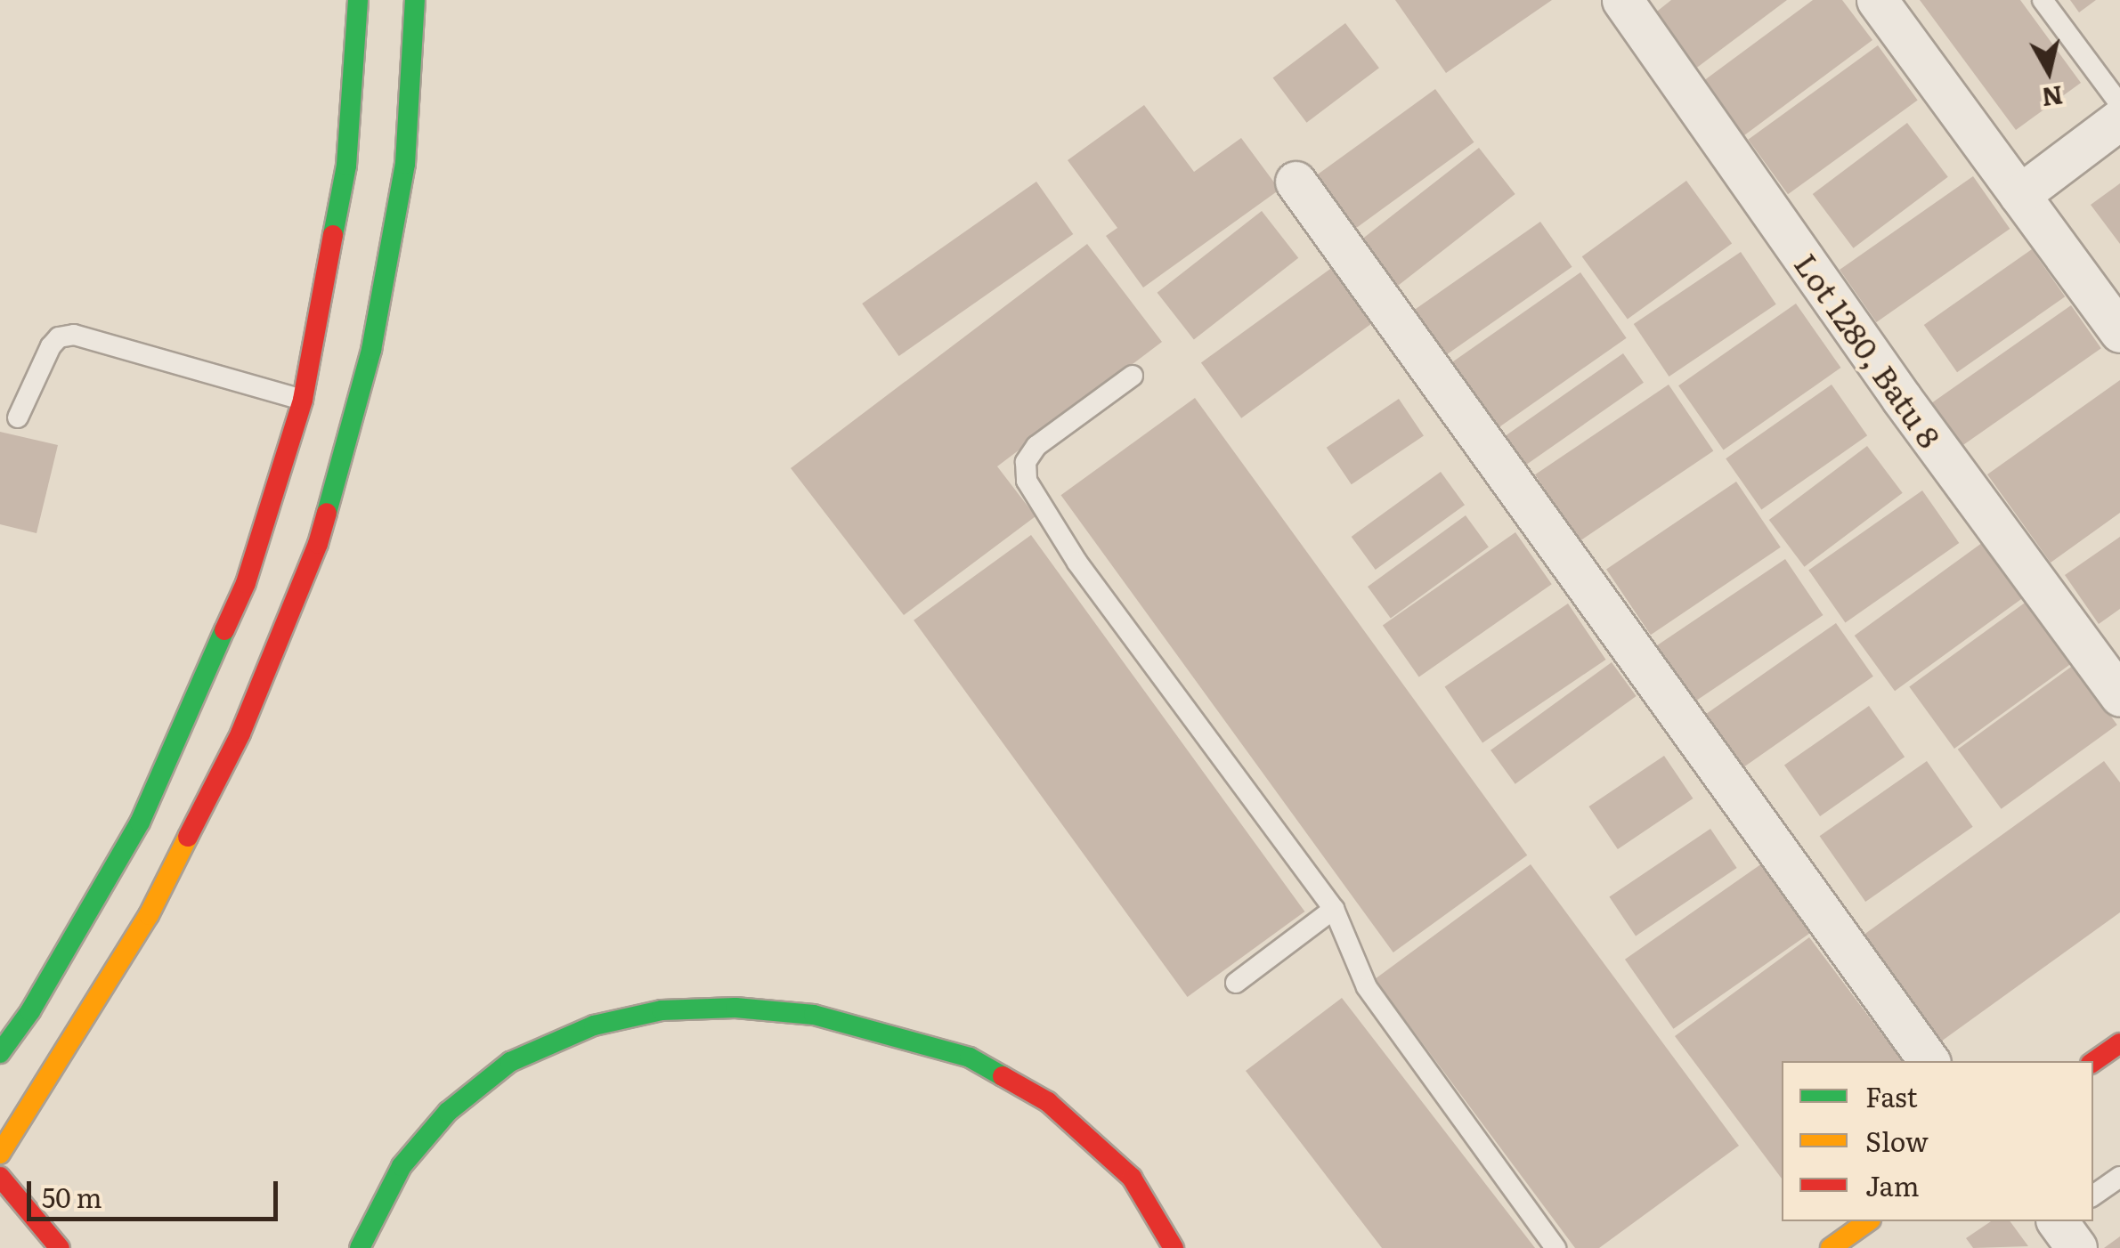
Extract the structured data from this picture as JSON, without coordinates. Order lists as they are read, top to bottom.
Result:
{
  "streets": {
    "street": ["Lot 1280, Batu 8"]
  },
  "legend": ["Fast", "Slow", "Jam"],
  "scale_bar": "50 m",
  "north": "bottom"
}
